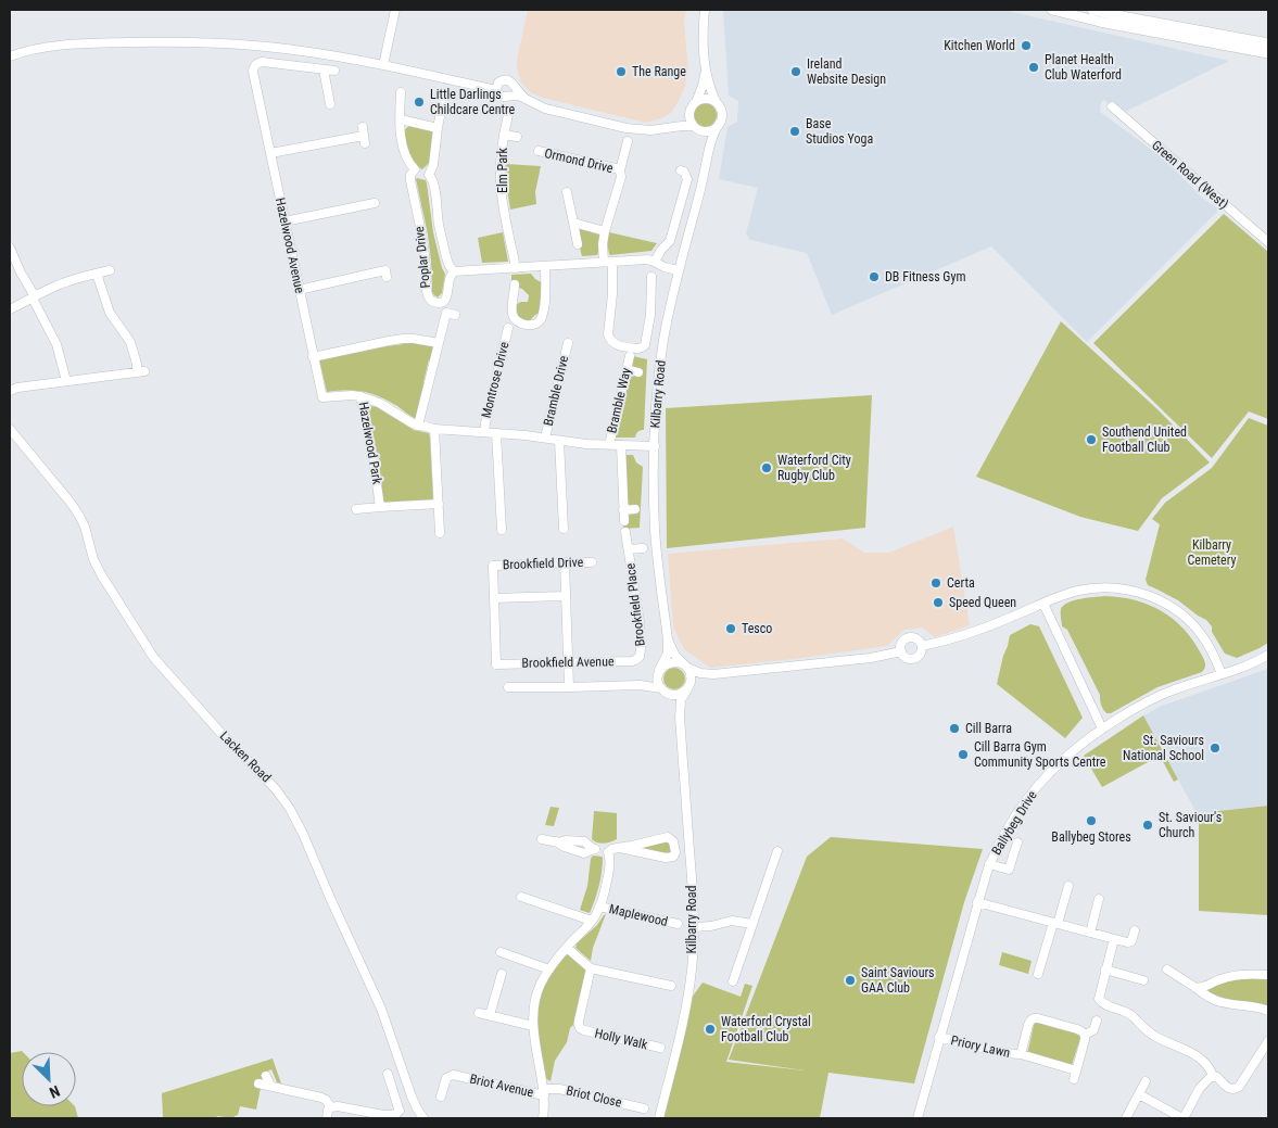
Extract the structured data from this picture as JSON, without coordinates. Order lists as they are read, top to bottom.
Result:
{
  "streets": {
    "street": [
      "Ormond Drive",
      "Elm Park",
      "Green Road (West)",
      "Hazelwood Avenue",
      "Poplar Drive",
      "Montrose Drive",
      "Bramble Drive",
      "Kilbarry Road",
      "Bramble Way",
      "Hazelwood Park",
      "Brookfield Drive",
      "Brookfield Place",
      "Brookfield Avenue",
      "Lacken Road",
      "Ballybeg Drive",
      "Maplewood",
      "Holly Walk",
      "Priory Lawn",
      "Briot Avenue",
      "Briot Close"
    ]
  },
  "crossings": [
    ["Hazelwood Avenue", "Hazelwood Park"],
    ["Montrose Drive", "Hazelwood Park"],
    ["Bramble Drive", "Hazelwood Park"],
    ["Kilbarry Road", "Hazelwood Park"],
    ["Bramble Way", "Hazelwood Park"],
    ["Brookfield Drive", "Brookfield Avenue"],
    ["Brookfield Place", "Brookfield Avenue"],
    ["Ballybeg Drive", "Priory Lawn"],
    ["Briot Avenue", "Briot Close"]
  ],
  "parks": ["Kilbarry Cemetery"],
  "places": [
    "Kitchen World",
    "Planet Health Club Waterford",
    "The Range",
    "Ireland Website Design",
    "Little Darlings Childcare Centre",
    "Base Studios Yoga",
    "DB Fitness Gym",
    "Southend United Football Club",
    "Waterford City Rugby Club",
    "Certa",
    "Speed Queen",
    "Tesco",
    "Cill Barra",
    "St. Saviours National School",
    "Cill Barra Gym Community Sports Centre",
    "Ballybeg Stores",
    "St. Saviour's Church",
    "Saint Saviours GAA Club",
    "Waterford Crystal Football Club"
  ],
  "north": "bottom right"
}
